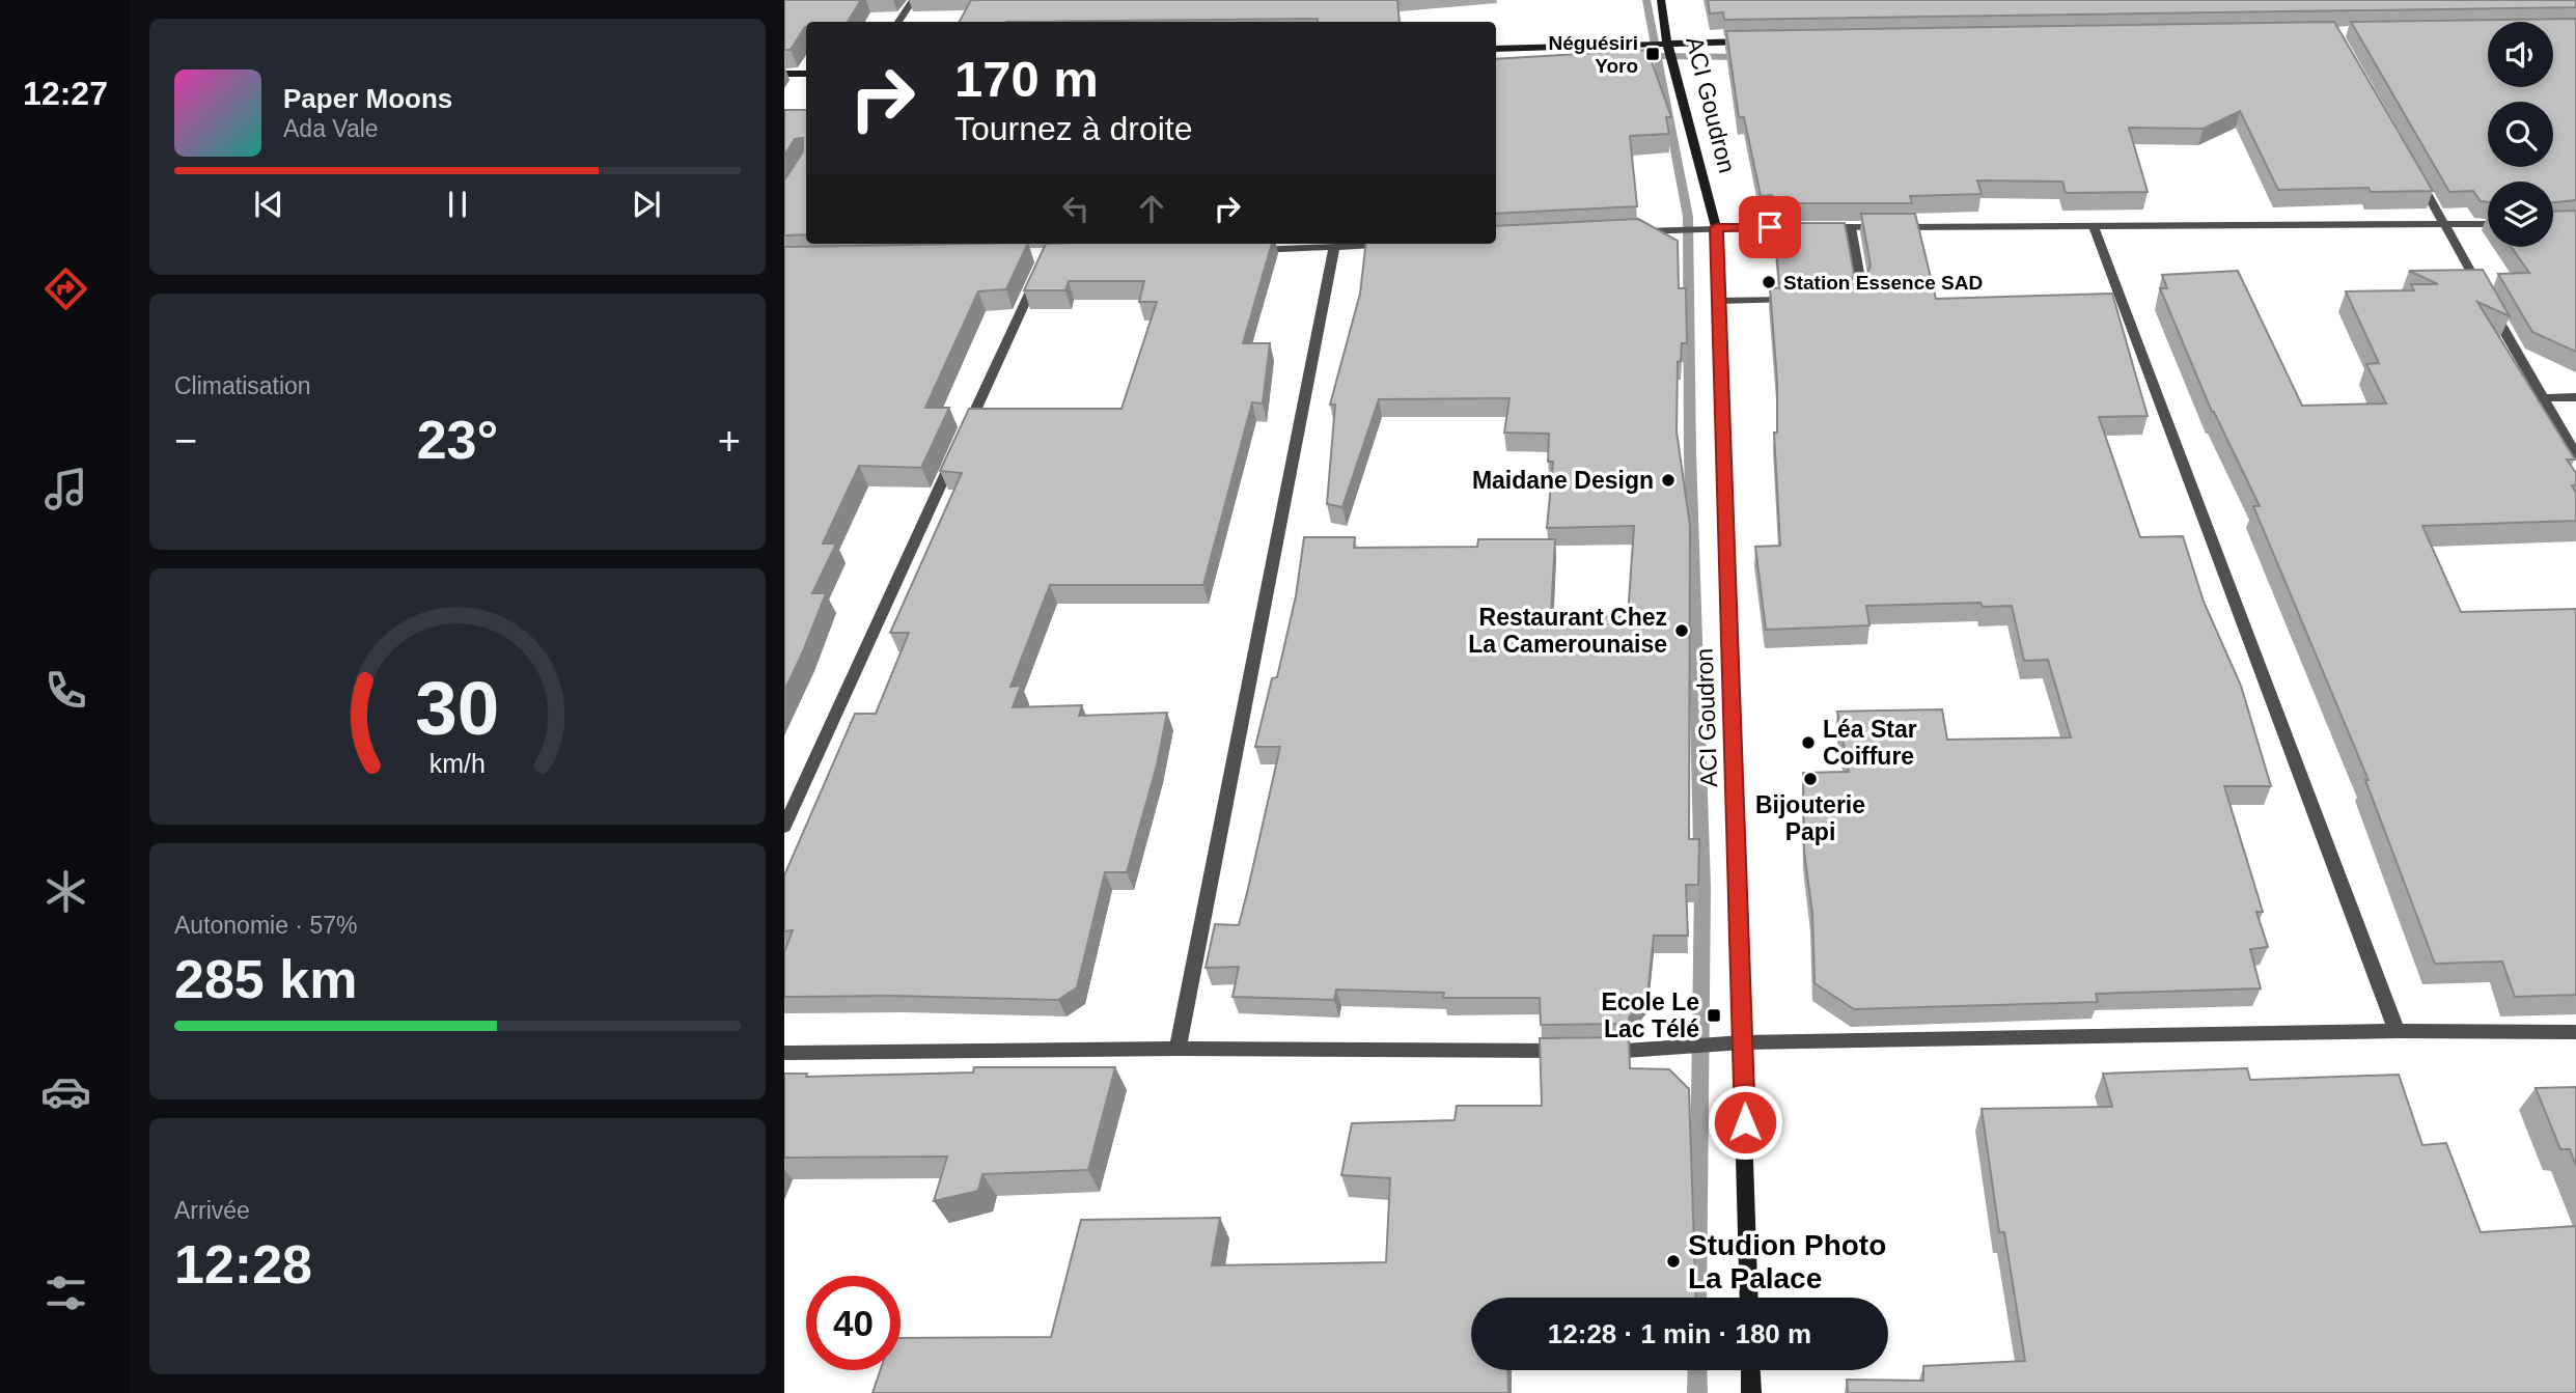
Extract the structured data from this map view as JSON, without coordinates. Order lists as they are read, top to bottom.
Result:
{
  "streets": {
    "street": ["ACI Goudron"]
  },
  "places": {
    "transit": ["Néguésiri Yoro", "Ecole Le Lac Télé"],
    "other": [
      "Station Essence SAD",
      "Maidane Design",
      "Restaurant Chez La Camerounaise",
      "Léa Star Coiffure",
      "Bijouterie Papi",
      "Studion Photo La Palace"
    ]
  },
  "page": {
    "tabs": "12:27",
    "turn": ["170 m", "Tournez à droite"],
    "song": ["Paper Moons", "Ada Vale"],
    "tile": [
      "Climatisation",
      ["Autonomie · 57%", "285 km"],
      ["Arrivée", "12:28"]
    ],
    "heat": ["−", "23°", "+"],
    "limit": "40",
    "trip": "12:28 · 1 min · 180 m",
    "gauge": ["30", "km/h"]
  }
}
